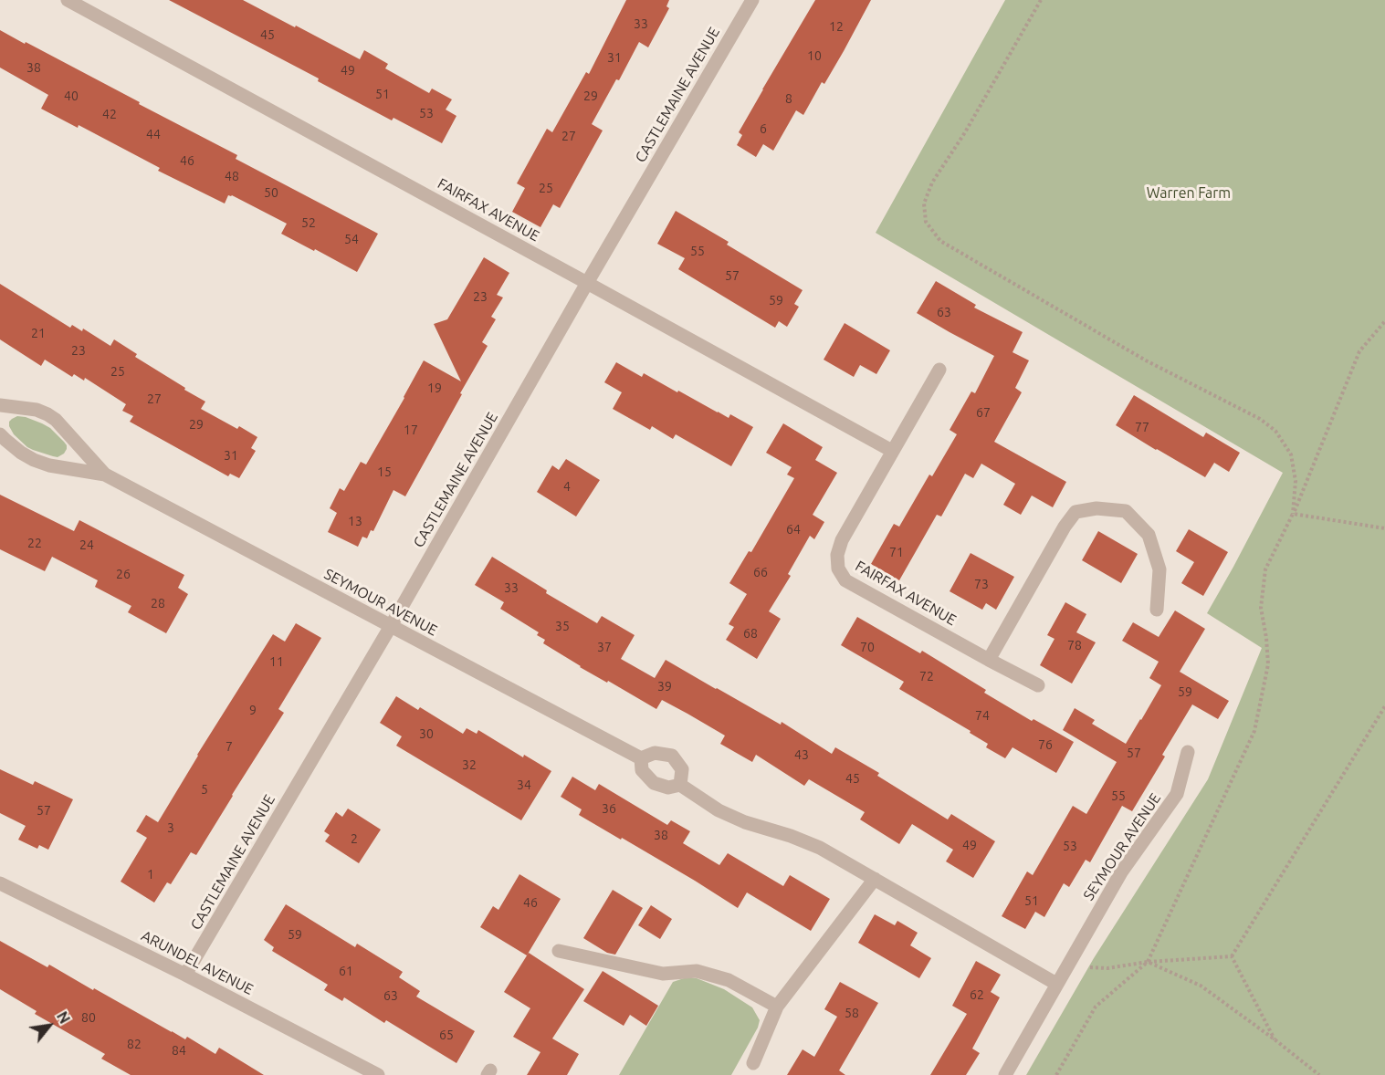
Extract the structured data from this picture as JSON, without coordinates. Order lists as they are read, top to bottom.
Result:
{
  "streets": {
    "street": [
      "CASTLEMAINE AVENUE",
      "FAIRFAX AVENUE",
      "SEYMOUR AVENUE",
      "ARUNDEL AVENUE"
    ]
  },
  "crossings": [
    ["CASTLEMAINE AVENUE", "FAIRFAX AVENUE"],
    ["CASTLEMAINE AVENUE", "SEYMOUR AVENUE"],
    ["CASTLEMAINE AVENUE", "ARUNDEL AVENUE"]
  ],
  "parks": ["Warren Farm"],
  "house_numbers": [
    "33",
    "12",
    "45",
    "10",
    "31",
    "38",
    "49",
    "51",
    "40",
    "29",
    "8",
    "53",
    "42",
    "6",
    "44",
    "27",
    "46",
    "48",
    "25",
    "50",
    "52",
    "54",
    "55",
    "57",
    "23",
    "59",
    "63",
    "21",
    "23",
    "25",
    "19",
    "27",
    "67",
    "29",
    "77",
    "17",
    "31",
    "15",
    "4",
    "13",
    "64",
    "22",
    "24",
    "71",
    "66",
    "26",
    "73",
    "33",
    "28",
    "35",
    "68",
    "78",
    "37",
    "70",
    "11",
    "72",
    "39",
    "59",
    "9",
    "74",
    "30",
    "76",
    "7",
    "57",
    "43",
    "32",
    "45",
    "34",
    "5",
    "55",
    "36",
    "57",
    "3",
    "38",
    "2",
    "49",
    "53",
    "1",
    "51",
    "46",
    "59",
    "61",
    "62",
    "63",
    "58",
    "80",
    "65",
    "82",
    "84"
  ],
  "north": "top right"
}
